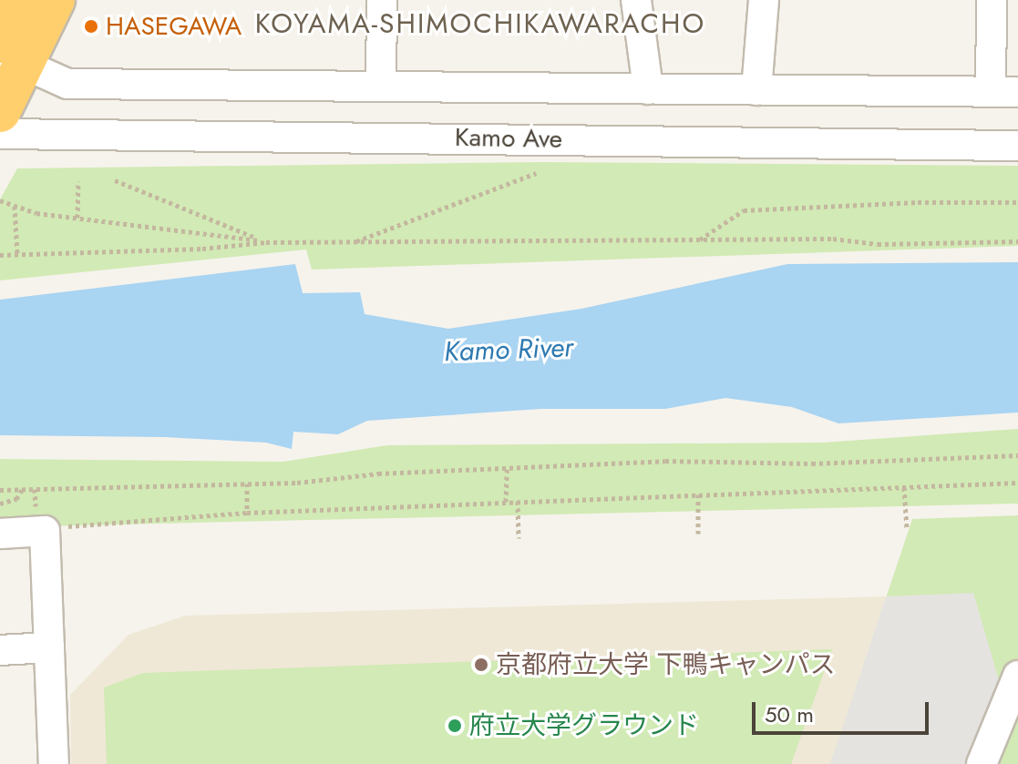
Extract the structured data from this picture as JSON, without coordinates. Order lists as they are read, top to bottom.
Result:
{
  "streets": {
    "street": ["Kamo Ave"]
  },
  "districts": ["KOYAMA-SHIMOCHIKAWARACHO"],
  "water": ["Kamo River"],
  "places": ["HASEGAWA", "京都府立大学 下鴨キャンパス", "府立大学グラウンド"],
  "scale_bar": "50 m"
}
